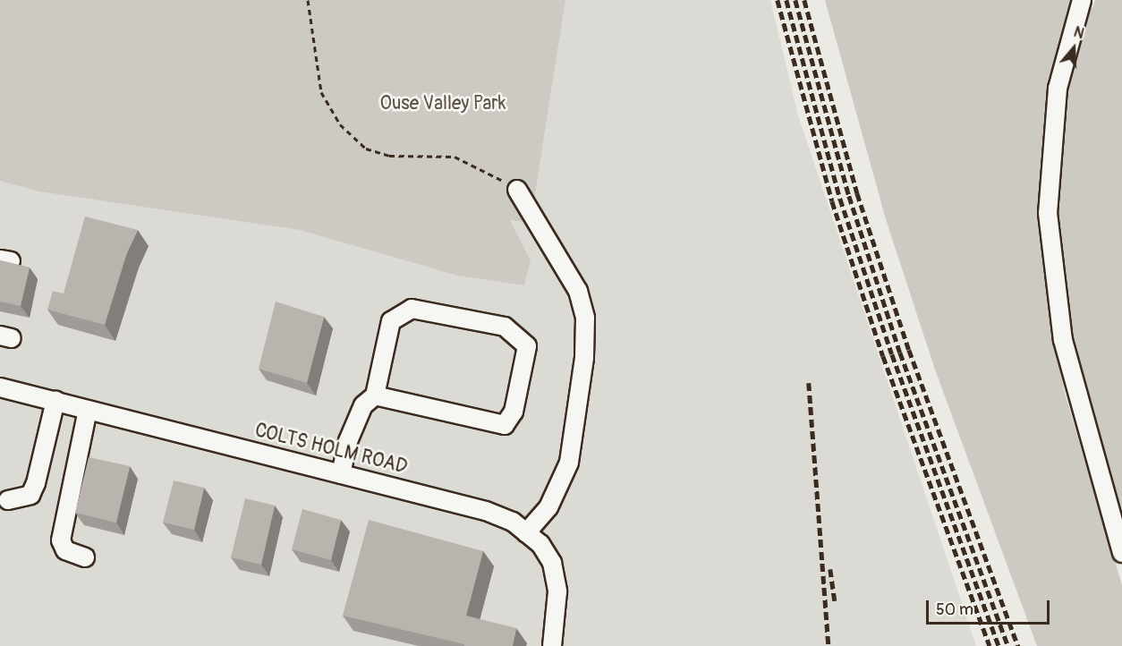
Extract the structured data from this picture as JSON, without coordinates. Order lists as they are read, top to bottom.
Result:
{
  "streets": {
    "street": ["COLTS HOLM ROAD"]
  },
  "parks": ["Ouse Valley Park"],
  "scale_bar": "50 m",
  "north": "top"
}
